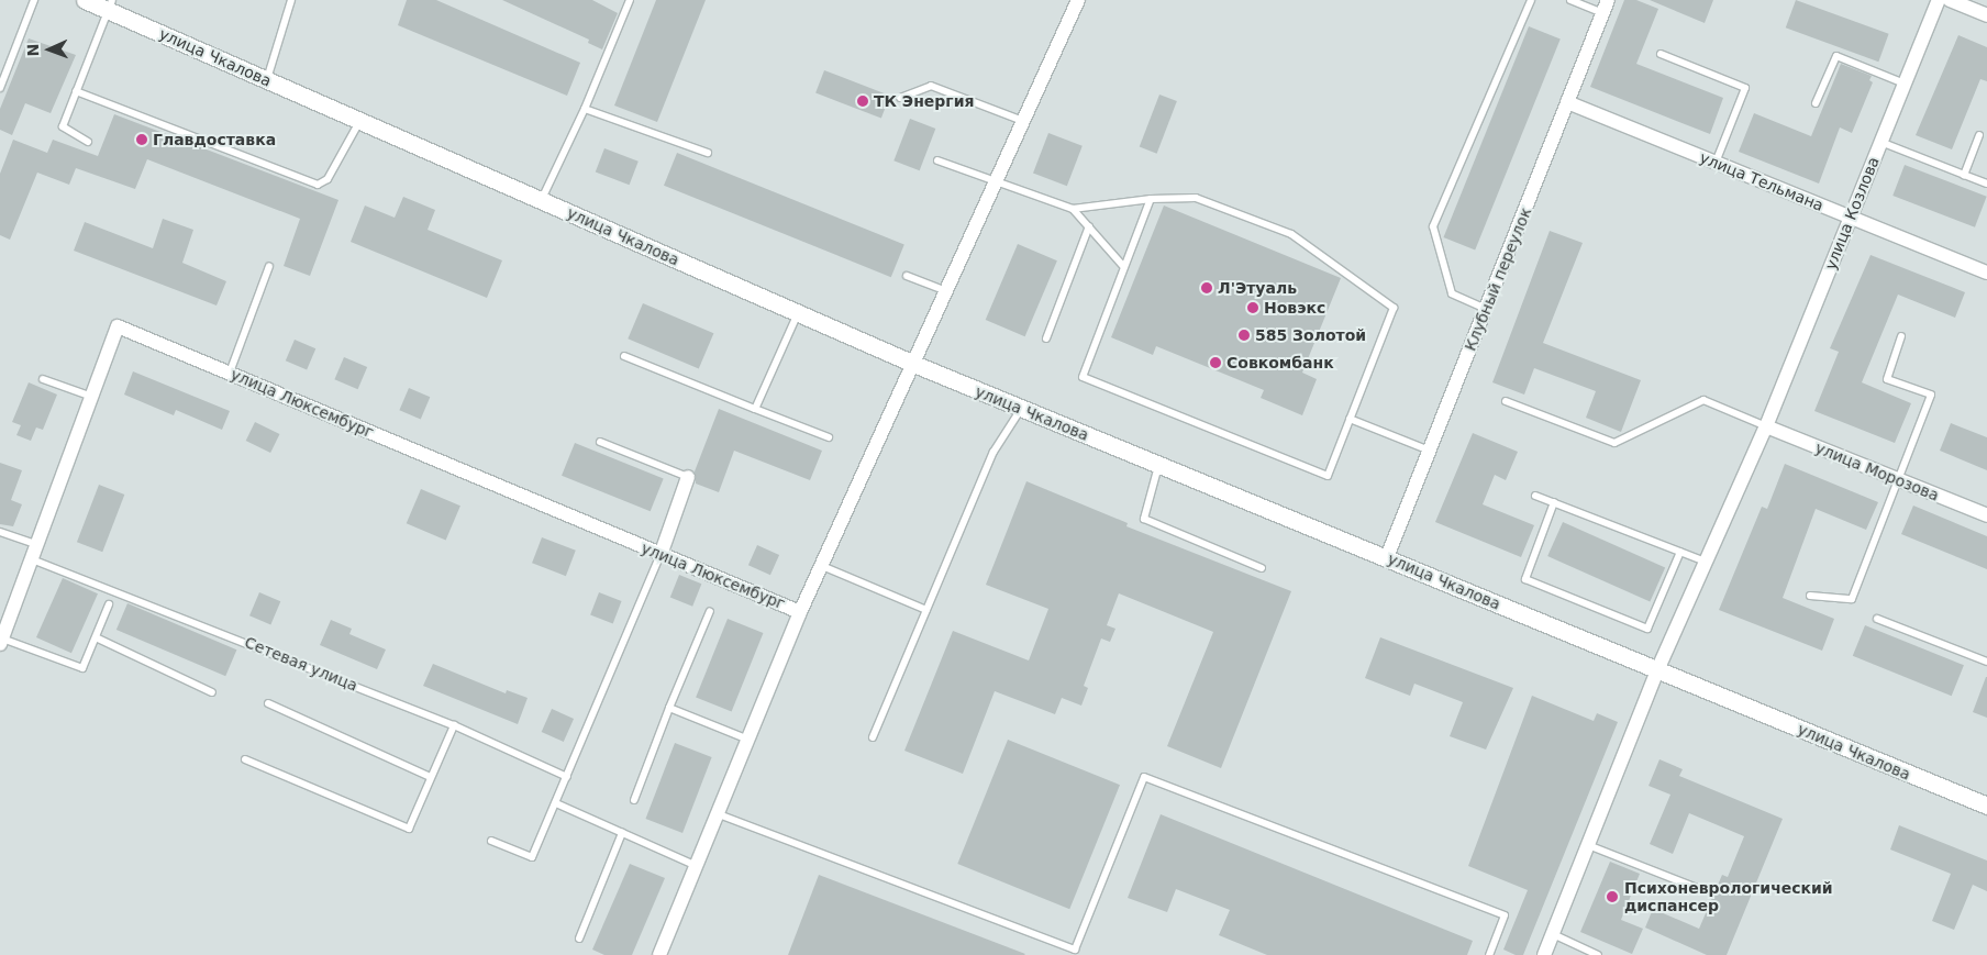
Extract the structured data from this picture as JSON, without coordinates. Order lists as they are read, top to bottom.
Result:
{
  "streets": {
    "street": [
      "улица Чкалова",
      "улица Тельмана",
      "улица Козлова",
      "Клубный переулок",
      "улица Люксембург",
      "улица Морозова"
    ],
    "lane": ["Сетевая улица"]
  },
  "crossings": [
    ["улица Чкалова", "улица Козлова"],
    ["улица Чкалова", "Клубный переулок"],
    ["улица Чкалова", "улица Люксембург"],
    ["улица Тельмана", "улица Козлова"],
    ["улица Тельмана", "Клубный переулок"],
    ["улица Козлова", "улица Морозова"],
    ["улица Люксембург", "Сетевая улица"]
  ],
  "places": [
    "ТК Энергия",
    "Главдоставка",
    "Л'Этуаль",
    "Новэкс",
    "585 Золотой",
    "Совкомбанк",
    "Психоневрологический диспансер"
  ],
  "north": "left"
}
